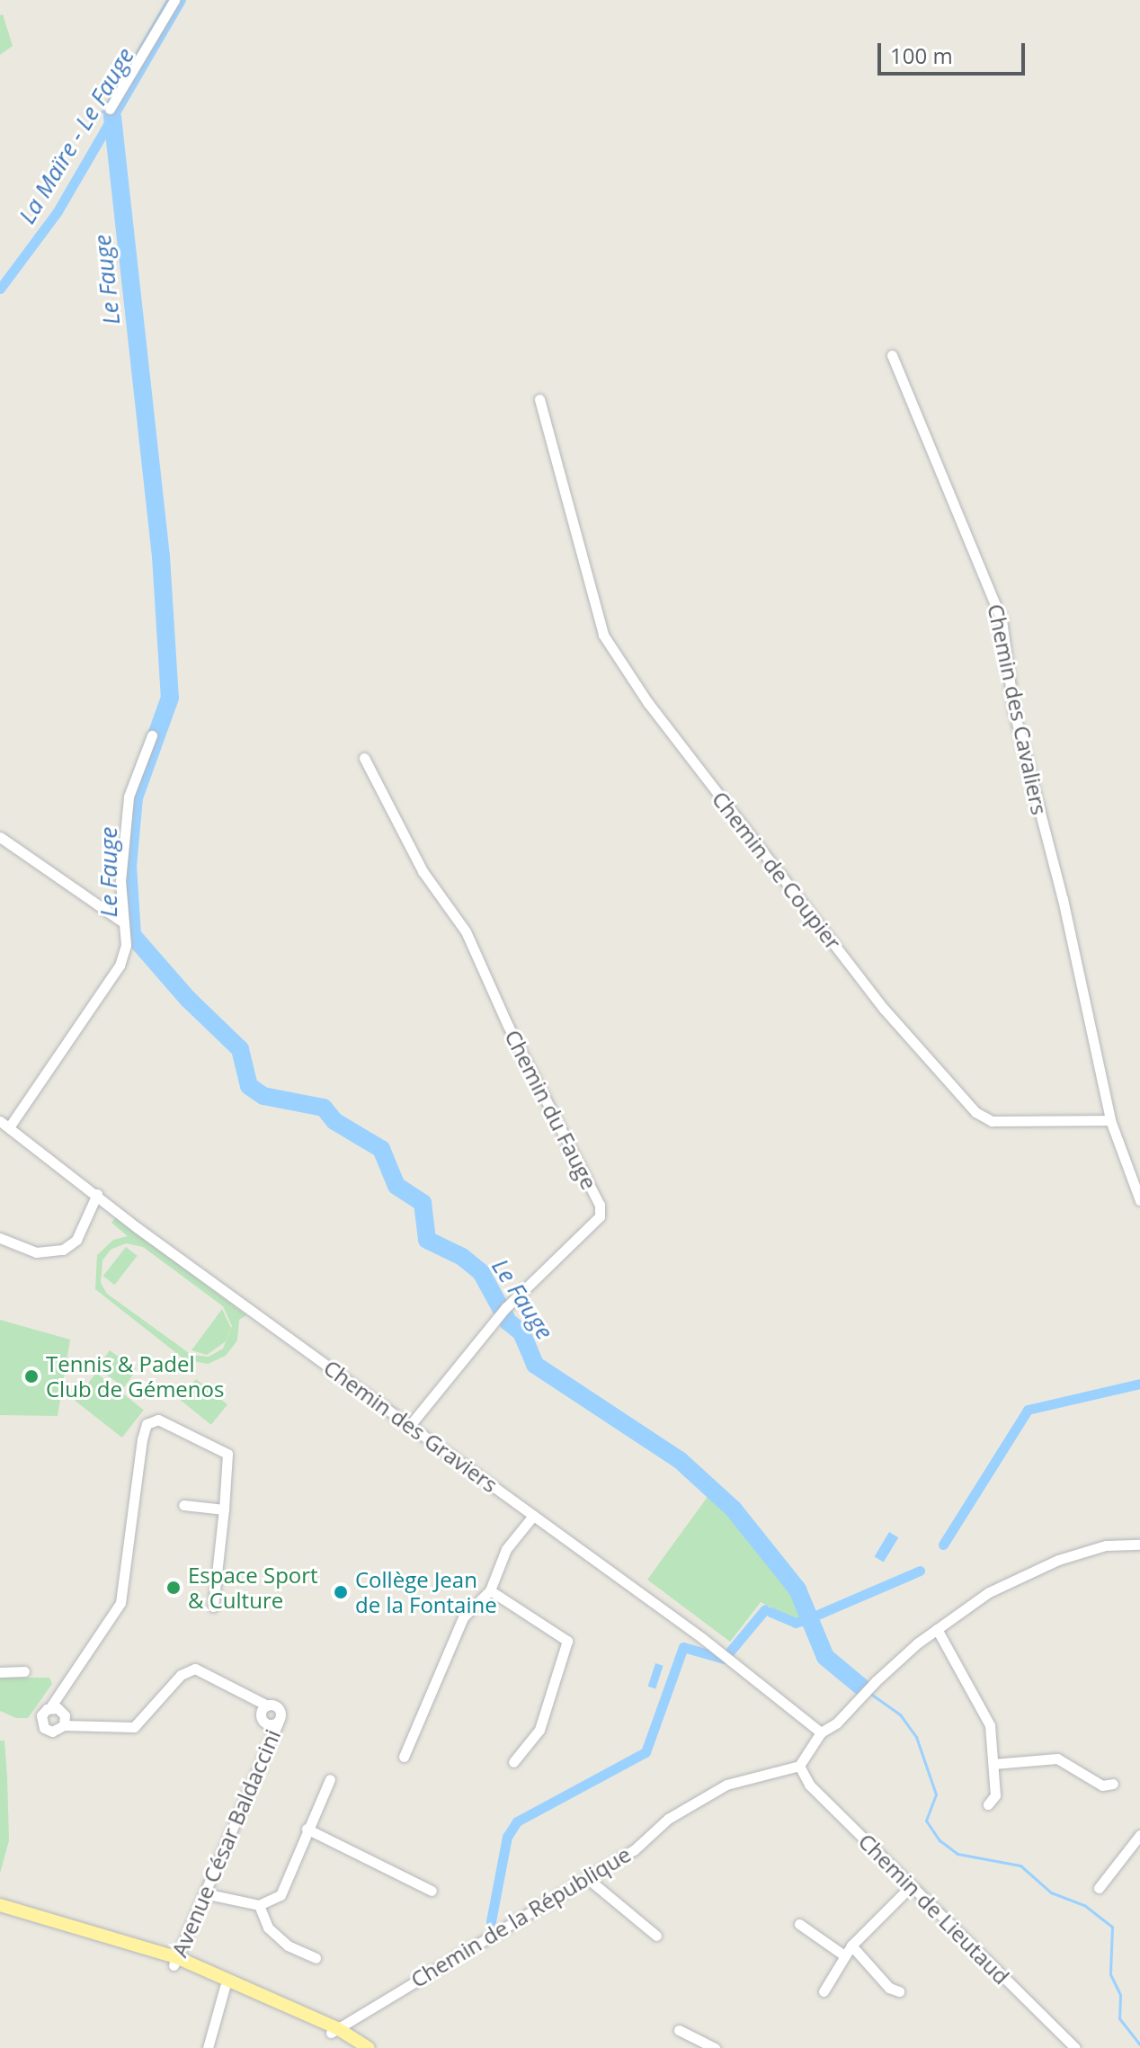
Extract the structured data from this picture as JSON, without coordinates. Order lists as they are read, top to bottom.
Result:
{
  "streets": {
    "street": [
      "Chemin des Cavaliers",
      "Chemin de Coupier",
      "Chemin du Fauge",
      "Chemin des Graviers",
      "Avenue César Baldaccini",
      "Chemin de Lieutaud",
      "Chemin de la République"
    ]
  },
  "crossings": [
    ["Chemin des Cavaliers", "Chemin de Coupier"],
    ["Chemin du Fauge", "Chemin des Graviers"],
    ["Chemin de Lieutaud", "Chemin de la République"]
  ],
  "water": ["La Maïre - Le Fauge", "Le Fauge"],
  "places": ["Tennis & Padel Club de Gémenos", "Espace Sport & Culture", "Collège Jean de la Fontaine"],
  "scale_bar": "100 m"
}
